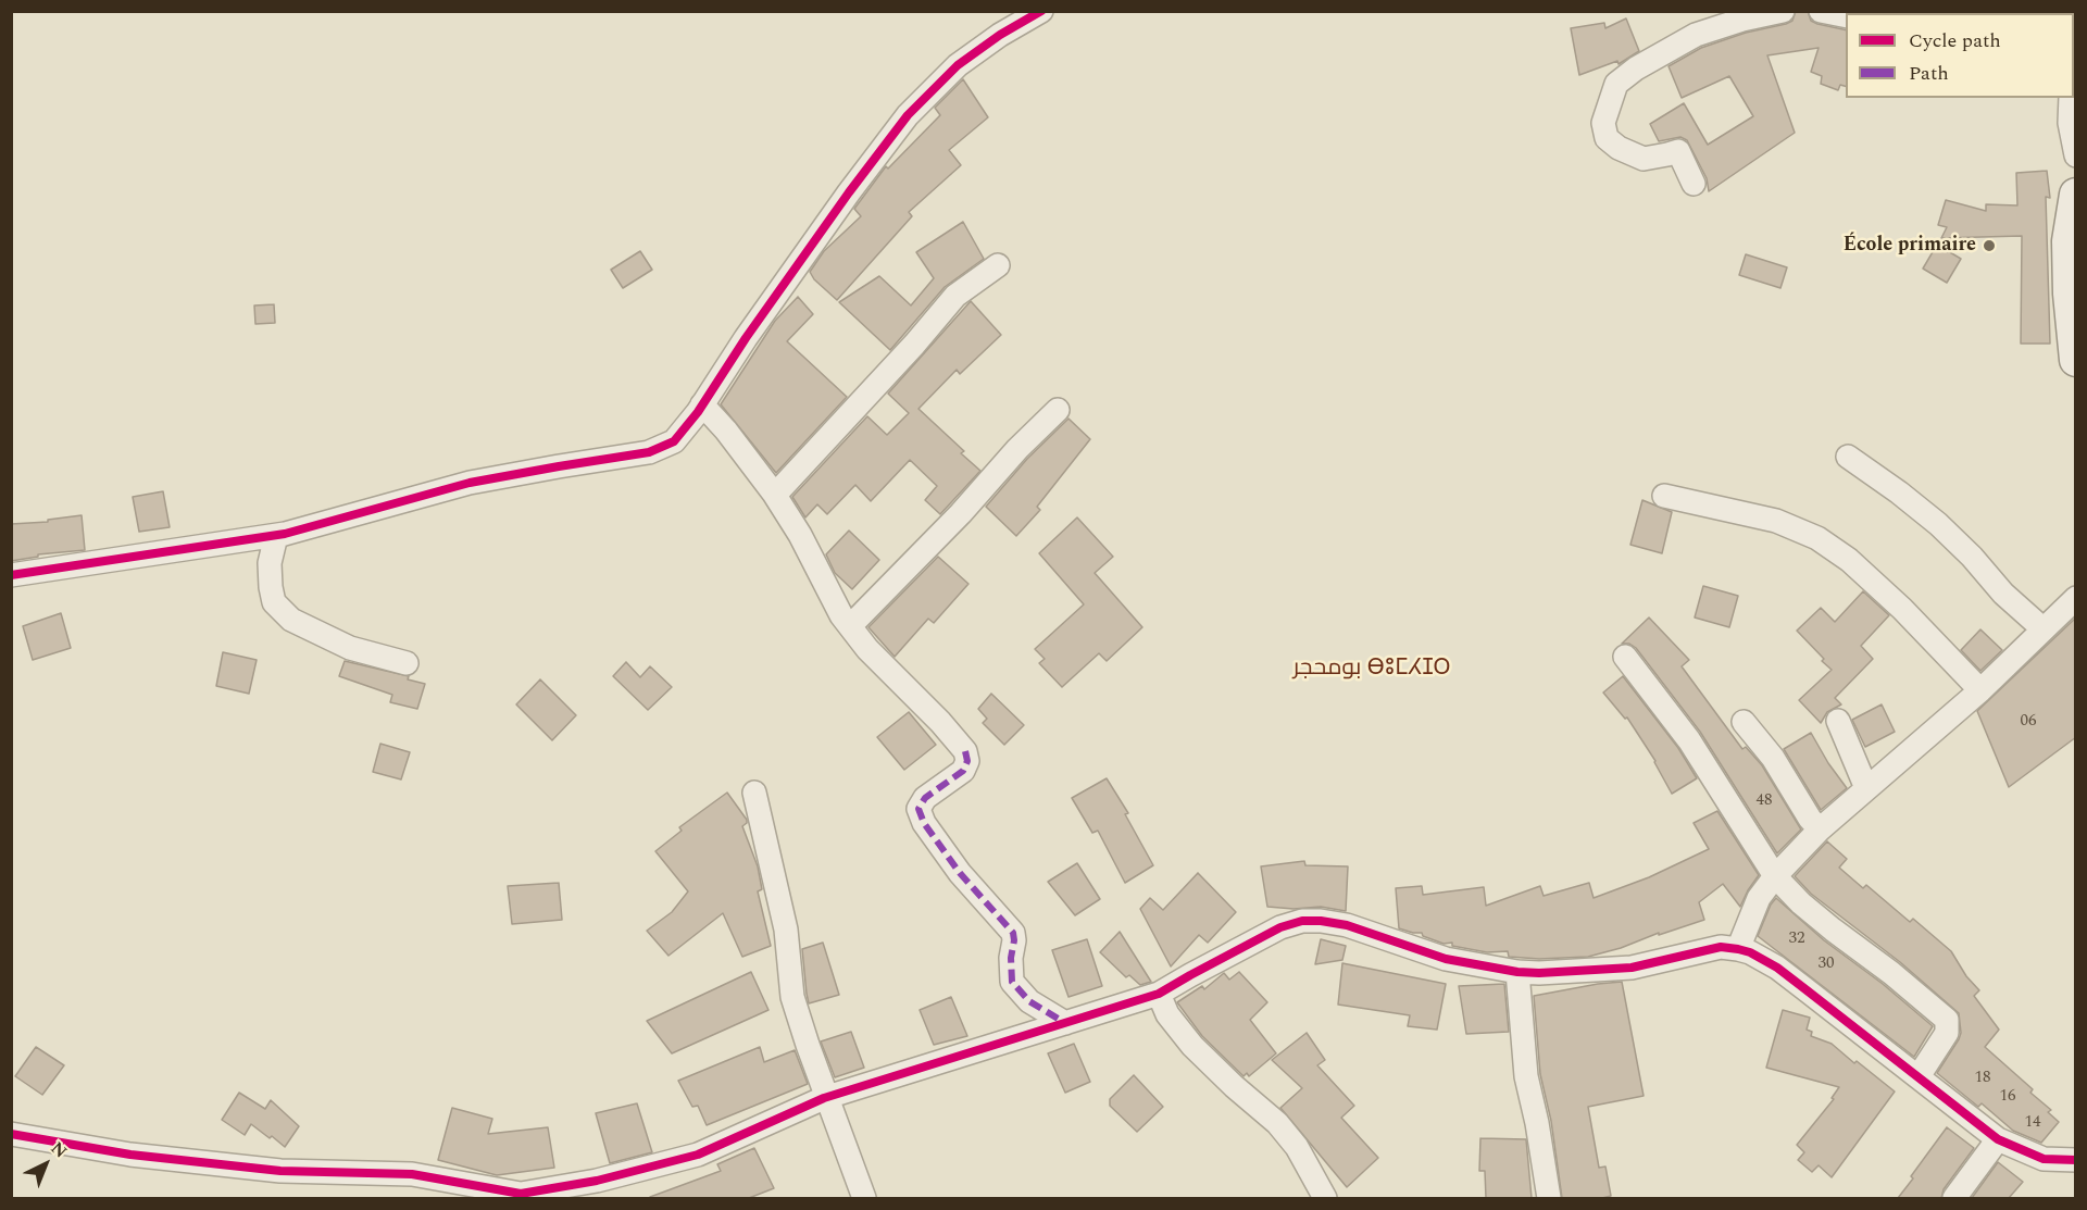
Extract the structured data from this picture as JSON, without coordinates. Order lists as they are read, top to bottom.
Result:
{
  "districts": ["بومحجر ⴱⵓⵎⵃⵊⵔ"],
  "places": ["École primaire"],
  "house_numbers": [
    "06",
    "48",
    "32",
    "30",
    "18",
    "16",
    "14"
  ],
  "legend": ["Cycle path", "Path"],
  "north": "top right"
}
